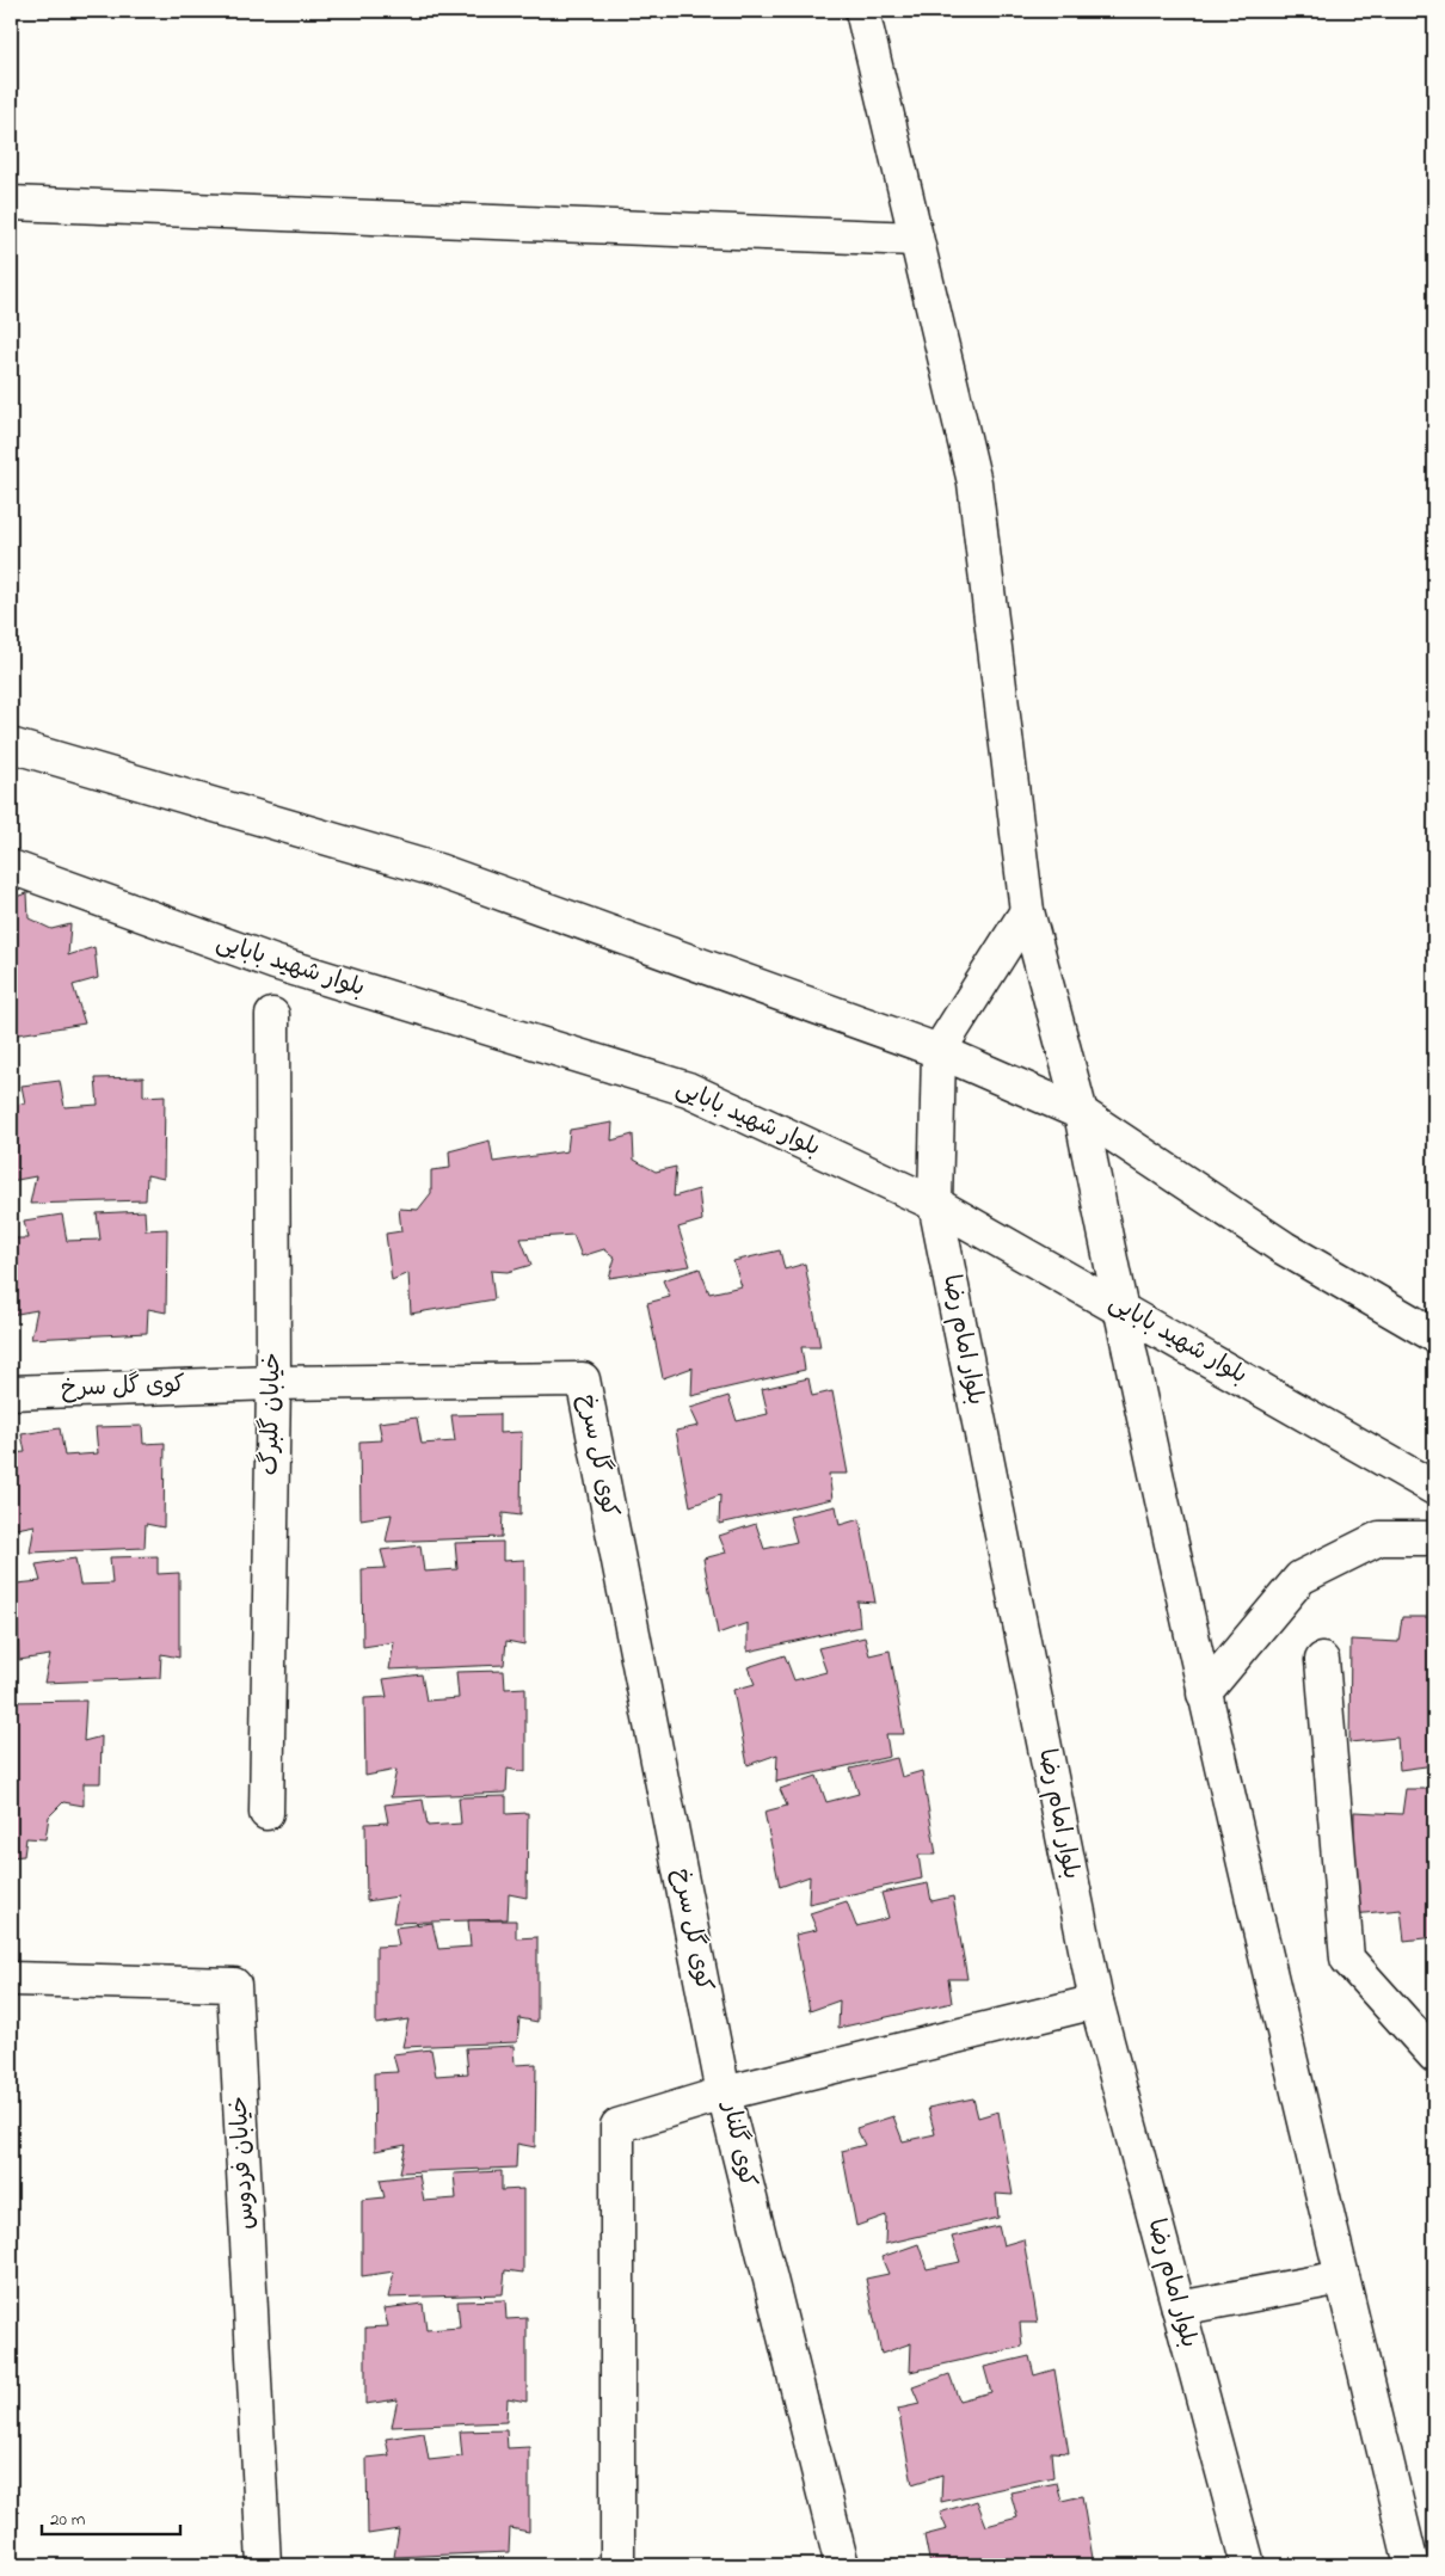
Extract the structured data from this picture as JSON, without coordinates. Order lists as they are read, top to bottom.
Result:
{
  "streets": {
    "street": [
      "بلوار شهید بابایی",
      "بلوار امام رضا",
      "کوی گل سرخ",
      "خیابان گلبرگ",
      "کوی گلنار",
      "خیابان فردوس"
    ]
  },
  "crossings": [
    ["بلوار شهید بابایی", "بلوار امام رضا"],
    ["بلوار امام رضا", "کوی گلنار"],
    ["کوی گل سرخ", "خیابان گلبرگ"],
    ["کوی گل سرخ", "کوی گلنار"]
  ],
  "scale_bar": "20 m"
}
